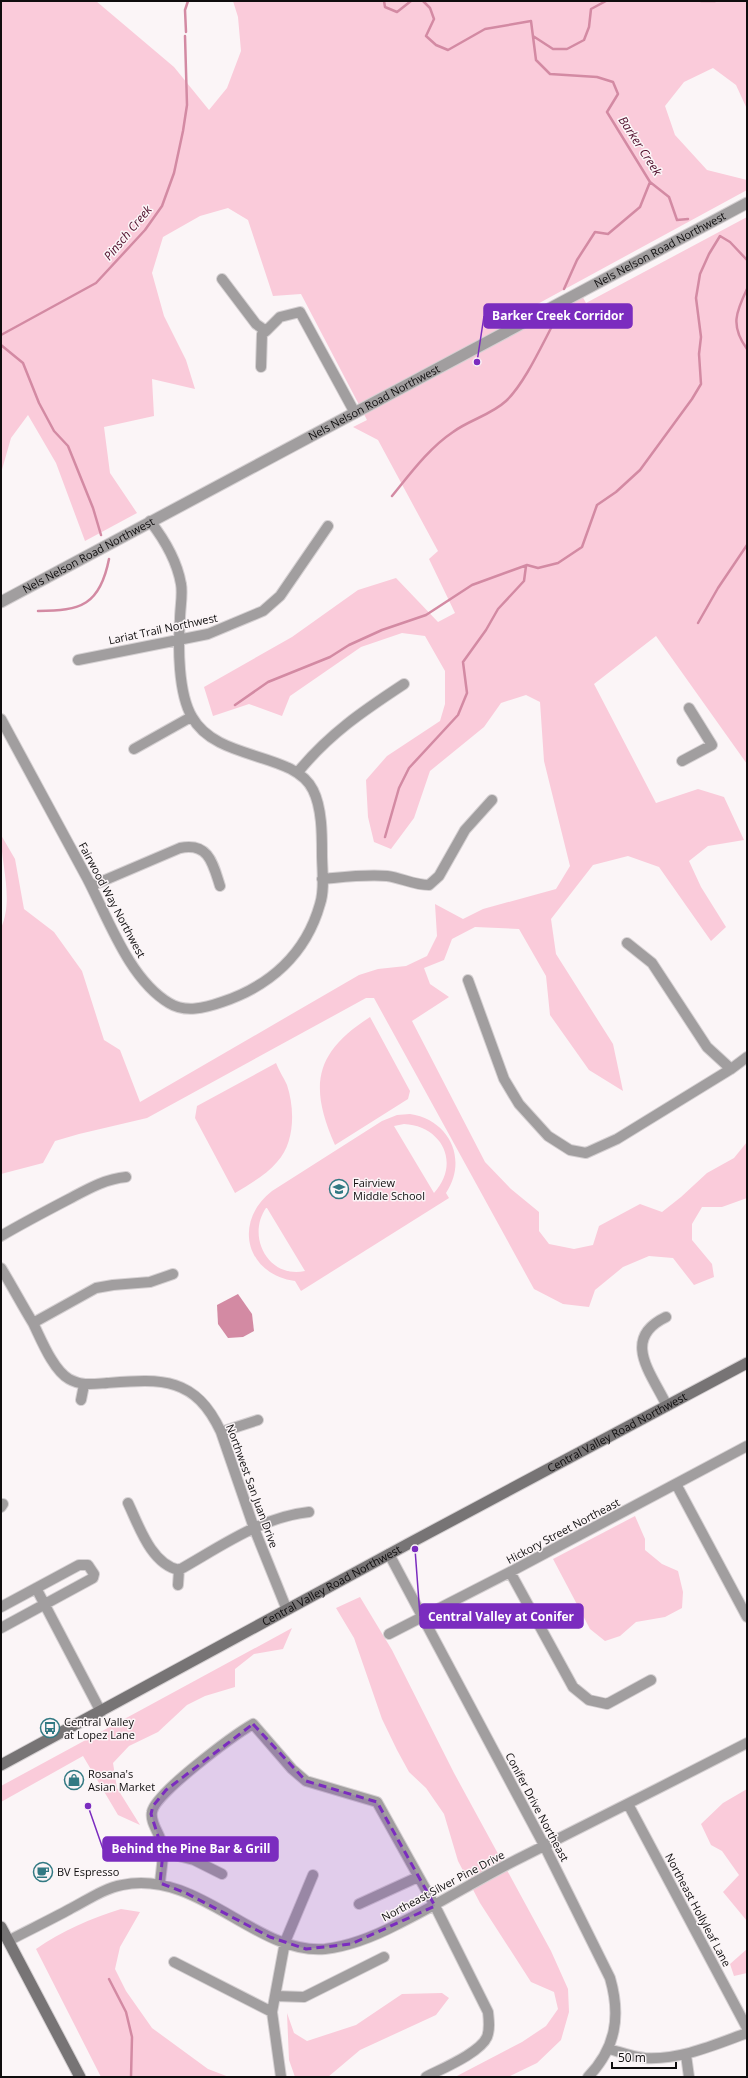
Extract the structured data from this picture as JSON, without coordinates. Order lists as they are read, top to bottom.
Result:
{
  "streets": {
    "main road": ["Central Valley Road Northwest"],
    "street": [
      "Nels Nelson Road Northwest",
      "Lariat Trail Northwest",
      "Fairwood Way Northwest",
      "Northwest San Juan Drive",
      "Hickory Street Northeast",
      "Conifer Drive Northeast",
      "Northeast Silver Pine Drive",
      "Northeast Hollyleaf Lane"
    ]
  },
  "crossings": [
    ["Central Valley Road Northwest", "Northwest San Juan Drive"],
    ["Central Valley Road Northwest", "Conifer Drive Northeast"],
    ["Hickory Street Northeast", "Conifer Drive Northeast"],
    ["Conifer Drive Northeast", "Northeast Silver Pine Drive"],
    ["Northeast Silver Pine Drive", "Northeast Hollyleaf Lane"]
  ],
  "water": ["Barker Creek", "Pinsch Creek"],
  "places": {
    "other": ["Barker Creek Corridor", "Central Valley at Conifer", "Behind the Pine Bar & Grill"],
    "school or university": ["Fairview Middle School"],
    "bus stop": ["Central Valley at Lopez Lane"],
    "shop": ["Rosana's Asian Market"],
    "cafe": ["BV Espresso"]
  },
  "scale_bar": "50 m"
}
